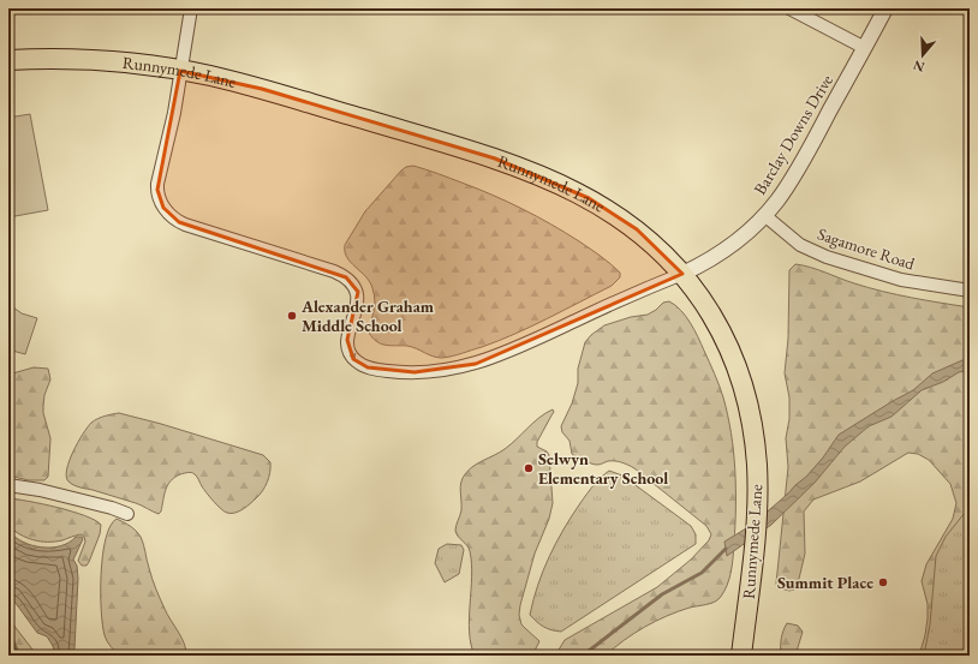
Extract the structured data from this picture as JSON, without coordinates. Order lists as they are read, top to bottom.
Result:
{
  "streets": {
    "main road": ["Runnymede Lane"],
    "street": ["Barclay Downs Drive", "Sagamore Road"]
  },
  "crossings": [
    ["Runnymede Lane", "Barclay Downs Drive"],
    ["Barclay Downs Drive", "Sagamore Road"]
  ],
  "places": ["Alexander Graham Middle School", "Selwyn Elementary School", "Summit Place"],
  "north": "bottom"
}
